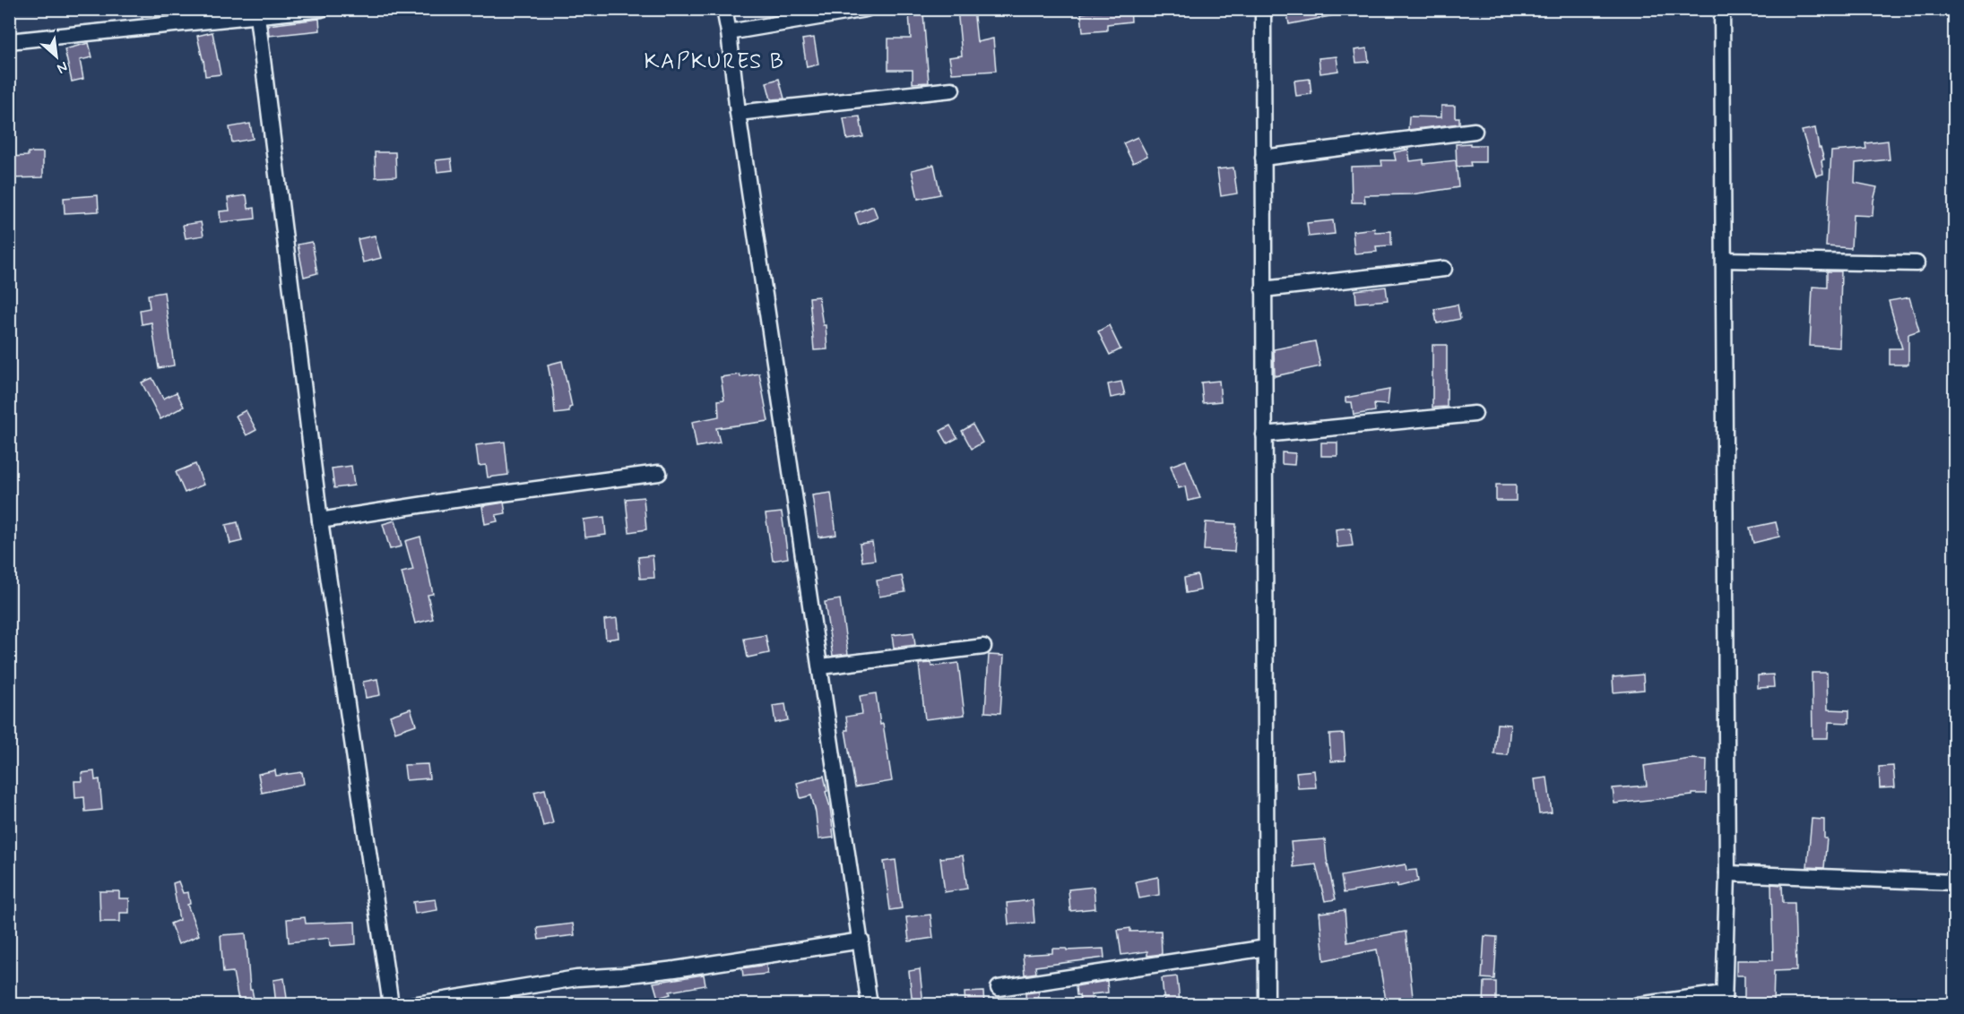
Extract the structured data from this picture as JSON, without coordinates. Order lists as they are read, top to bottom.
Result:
{
  "districts": ["KAPKURES B"],
  "north": "bottom right"
}
